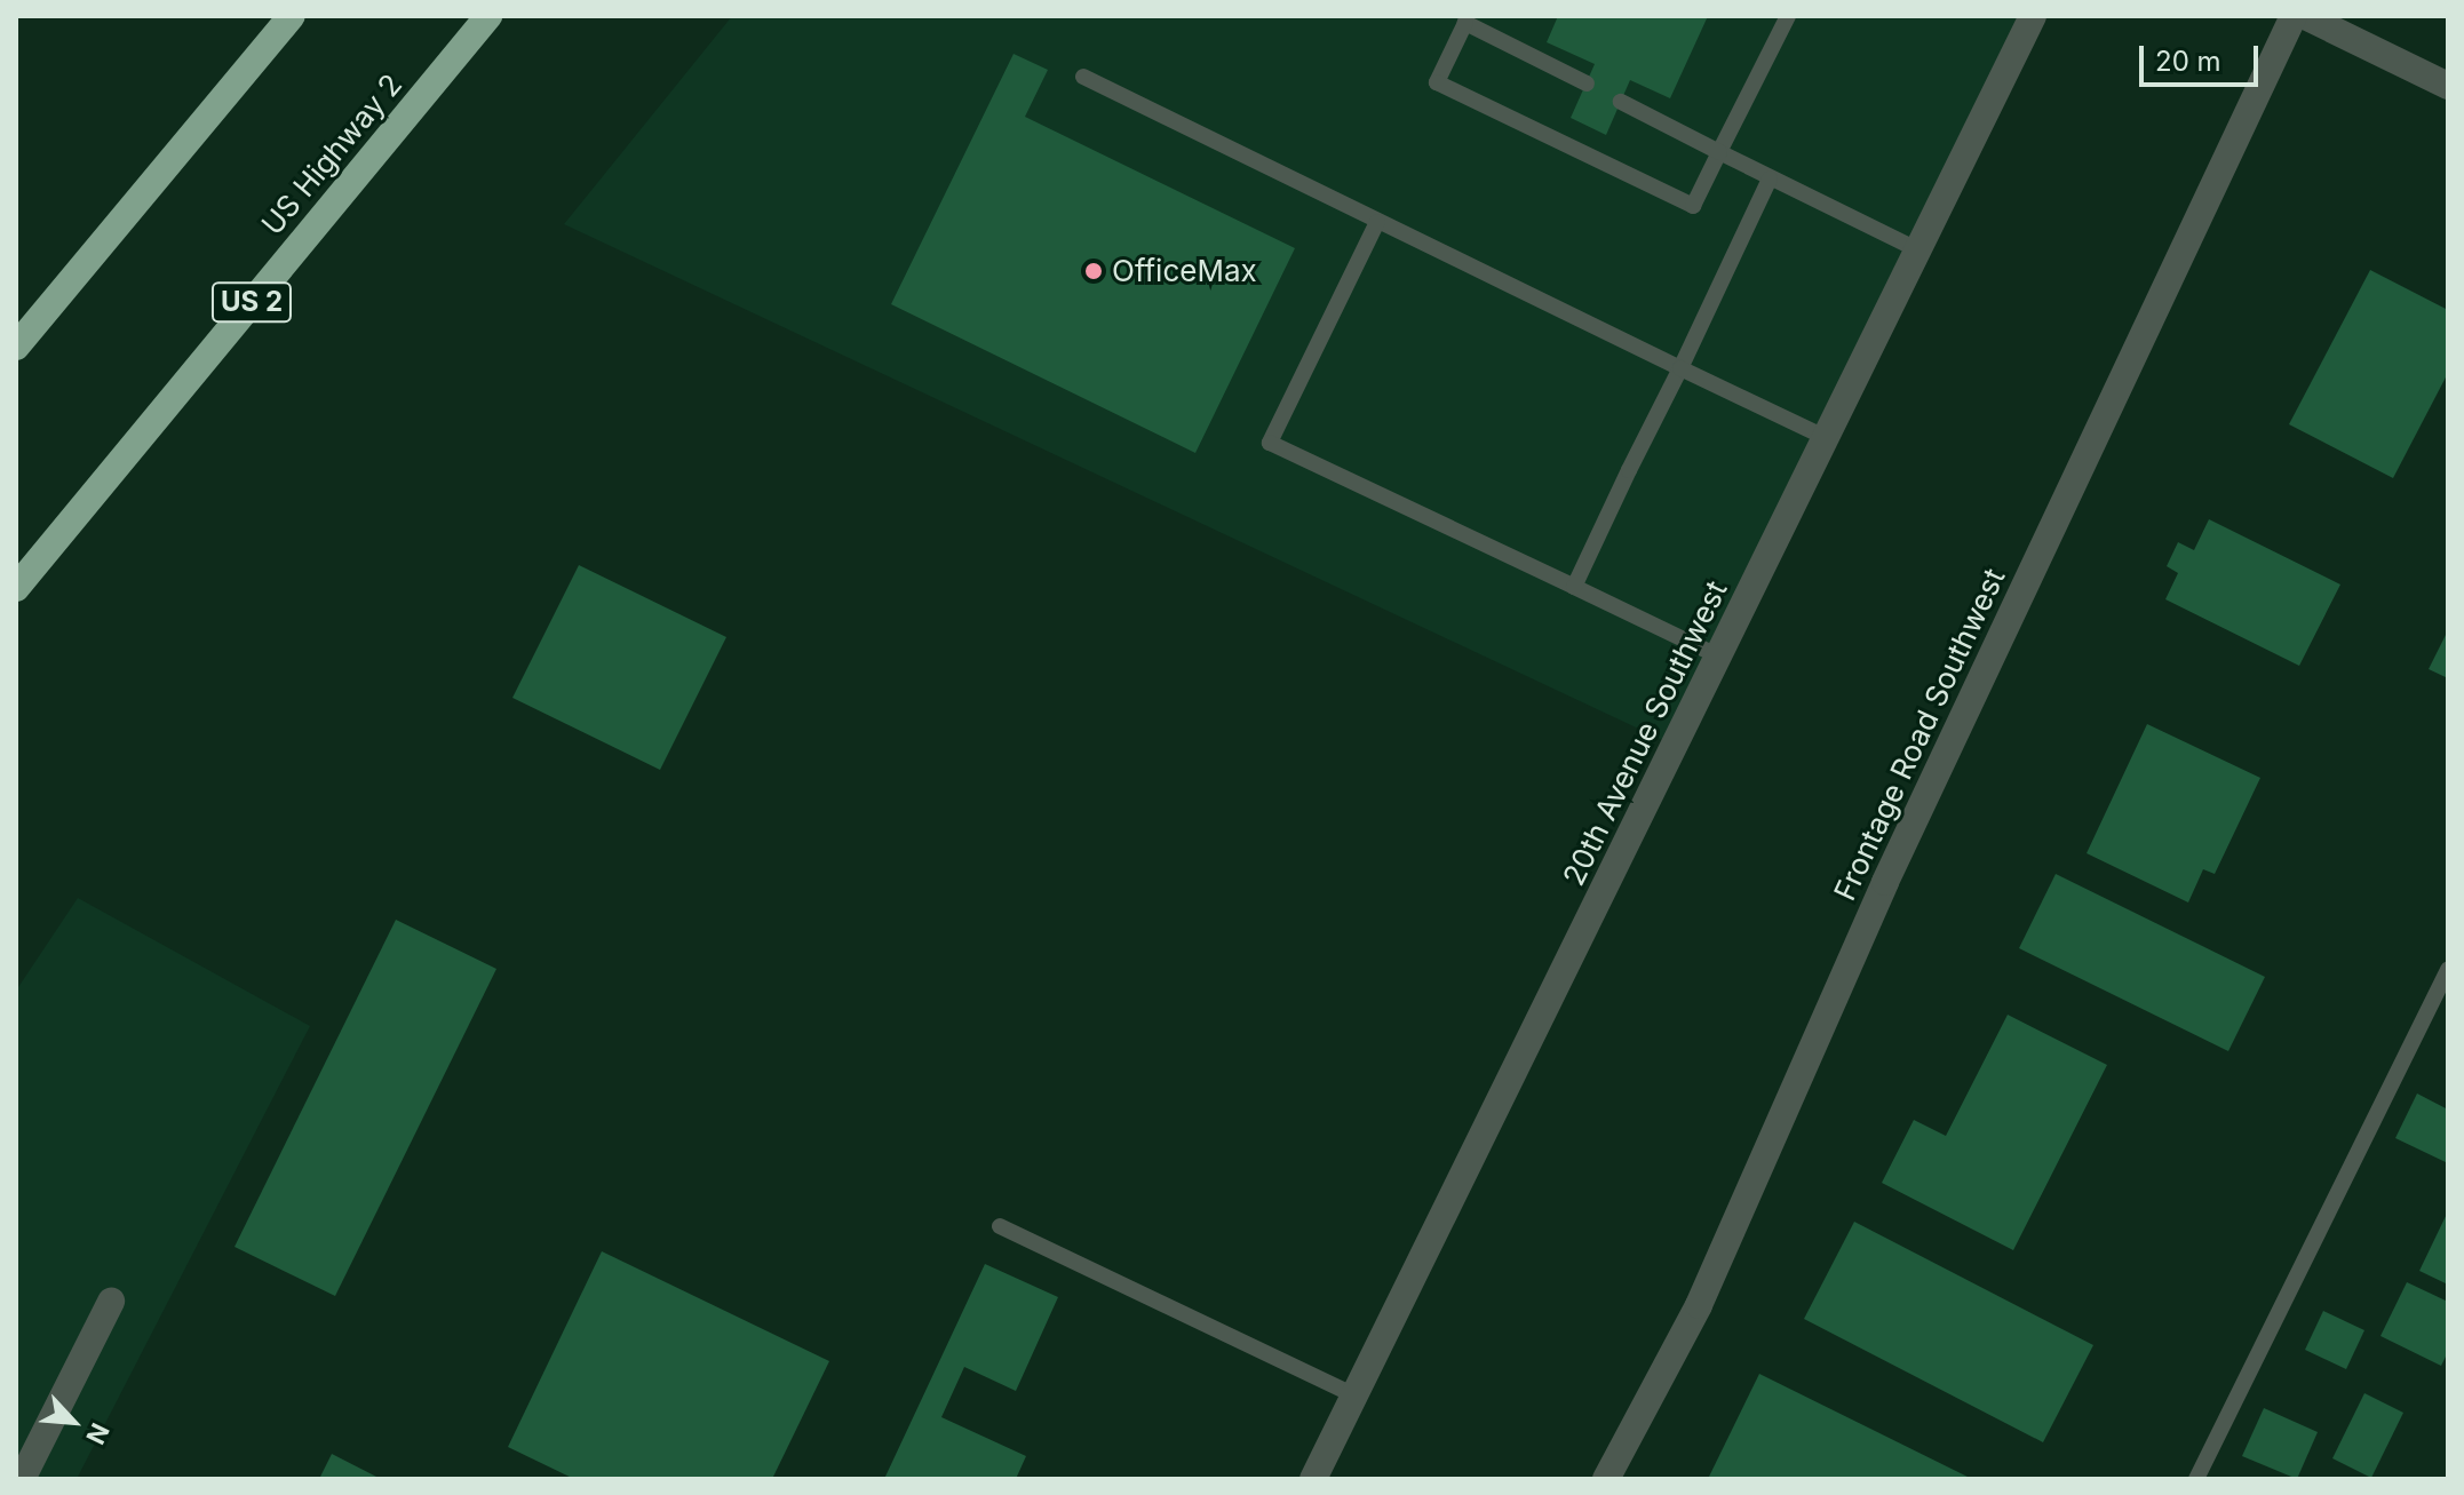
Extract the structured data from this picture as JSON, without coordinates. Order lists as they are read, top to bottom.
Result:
{
  "streets": {
    "highway": ["US Highway 2", "US 2"],
    "street": ["20th Avenue Southwest", "Frontage Road Southwest"]
  },
  "places": ["OfficeMax"],
  "scale_bar": "20 m",
  "north": "bottom right"
}
